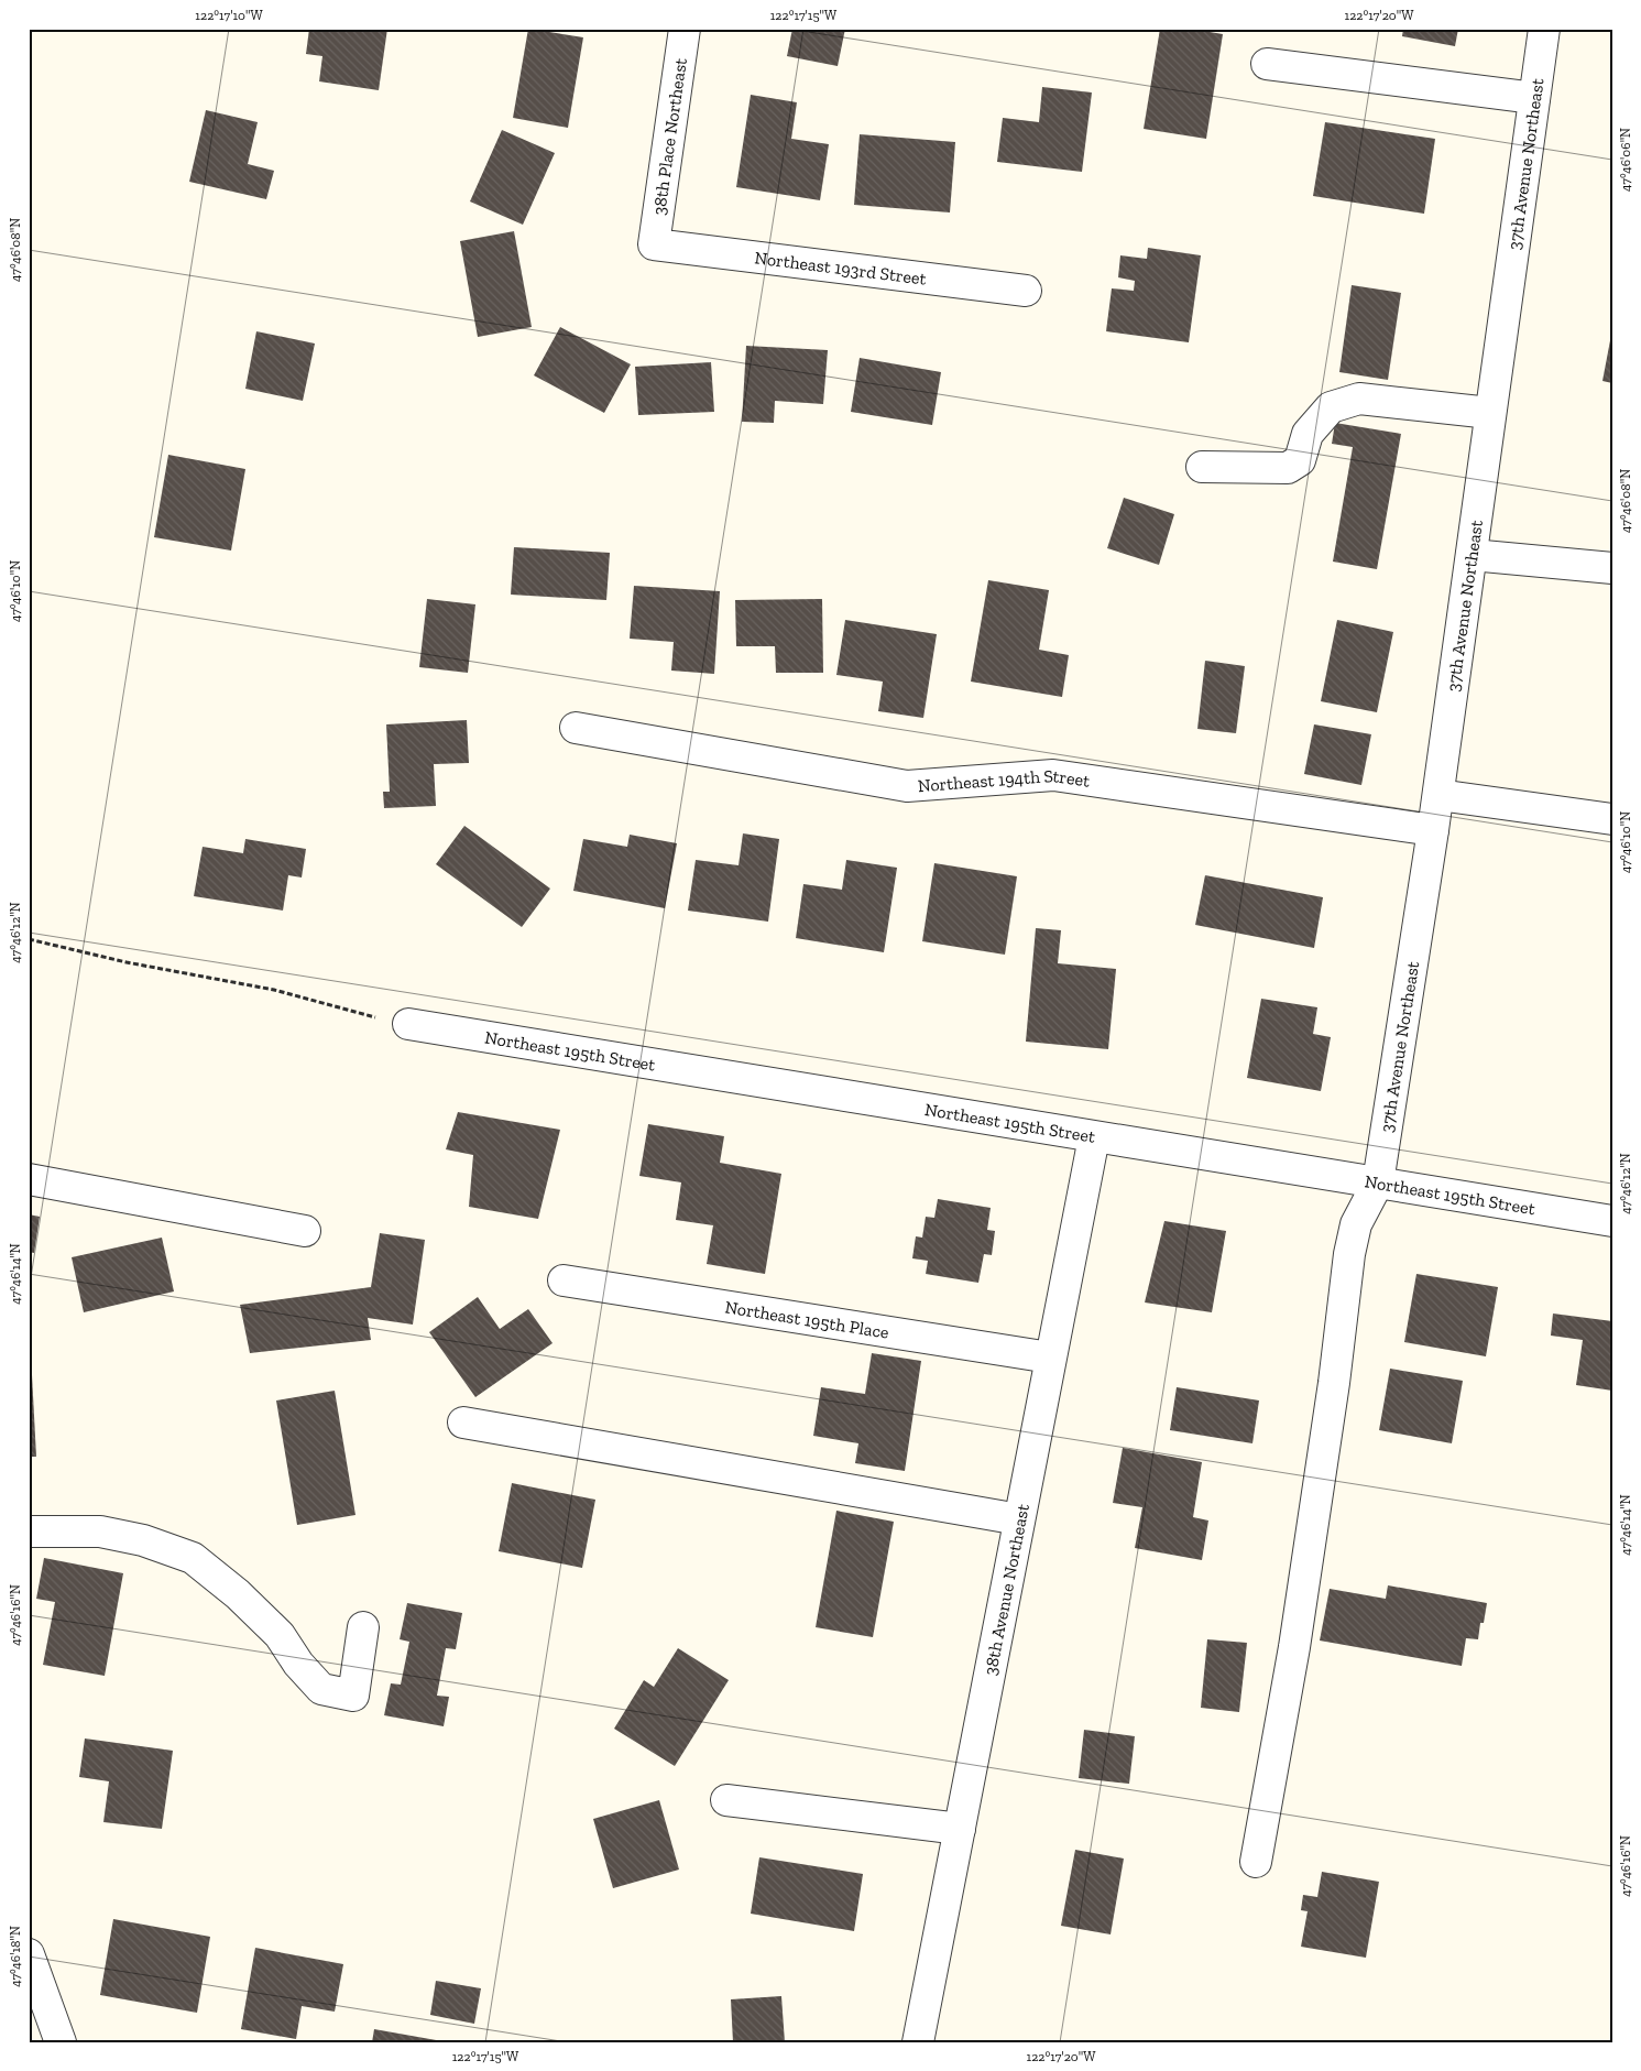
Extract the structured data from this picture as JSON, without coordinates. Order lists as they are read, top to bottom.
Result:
{
  "streets": {
    "street": [
      "38th Place Northeast",
      "37th Avenue Northeast",
      "Northeast 193rd Street",
      "Northeast 194th Street",
      "Northeast 195th Street",
      "Northeast 195th Place",
      "38th Avenue Northeast"
    ]
  },
  "crossings": [
    ["38th Place Northeast", "Northeast 193rd Street"],
    ["37th Avenue Northeast", "Northeast 194th Street"],
    ["37th Avenue Northeast", "Northeast 195th Street"],
    ["Northeast 195th Street", "38th Avenue Northeast"],
    ["Northeast 195th Place", "38th Avenue Northeast"]
  ],
  "coordinates": [
    "122°17'10\"W",
    "122°17'15\"W",
    "122°17'20\"W",
    "47°46'06\"N",
    "47°46'08\"N",
    "47°46'10\"N",
    "47°46'12\"N",
    "47°46'14\"N",
    "47°46'16\"N",
    "47°46'18\"N"
  ]
}
